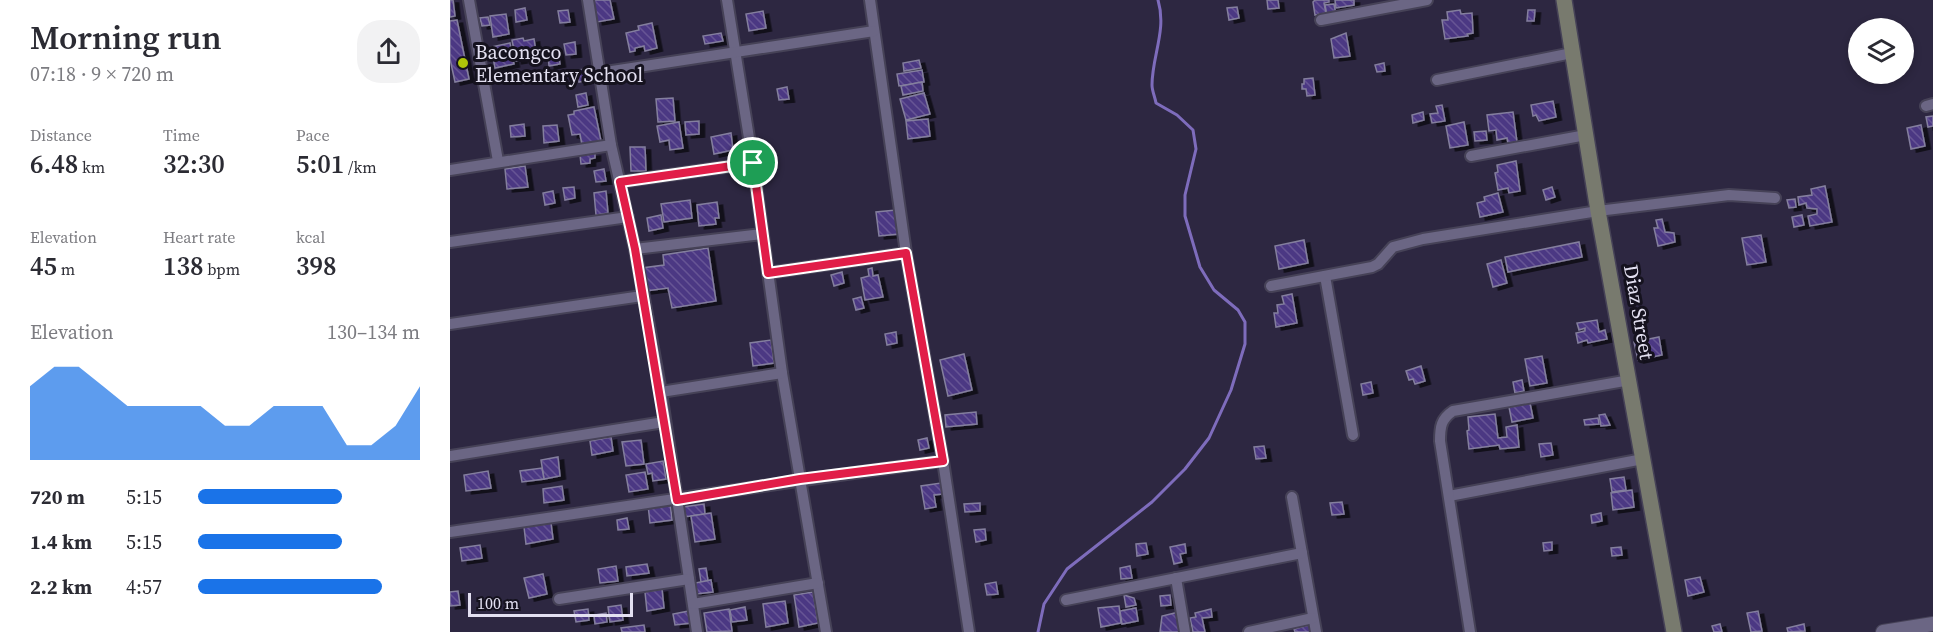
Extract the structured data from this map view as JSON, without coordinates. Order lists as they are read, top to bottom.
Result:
{
  "streets": {
    "main road": ["Diaz Street"]
  },
  "places": ["Bacongco Elementary School"],
  "scale_bar": "100 m",
  "page": {
    "heading": ["Morning run", "07:18 · 9 × 720 m"],
    "stats": [
      ["Distance", "6.48 km"],
      ["Time", "32:30"],
      ["Pace", "5:01 /km"],
      ["Elevation", "45 m"],
      ["Heart rate", "138 bpm"],
      ["kcal", "398"]
    ],
    "chart": ["Elevation", "130–134 m"],
    "list": [
      {
        "name": "720 m",
        "note": "5:15"
      },
      {
        "name": "1.4 km",
        "note": "5:15"
      },
      {
        "name": "2.2 km",
        "note": "4:57"
      }
    ],
    "scale": "100 m"
  }
}
